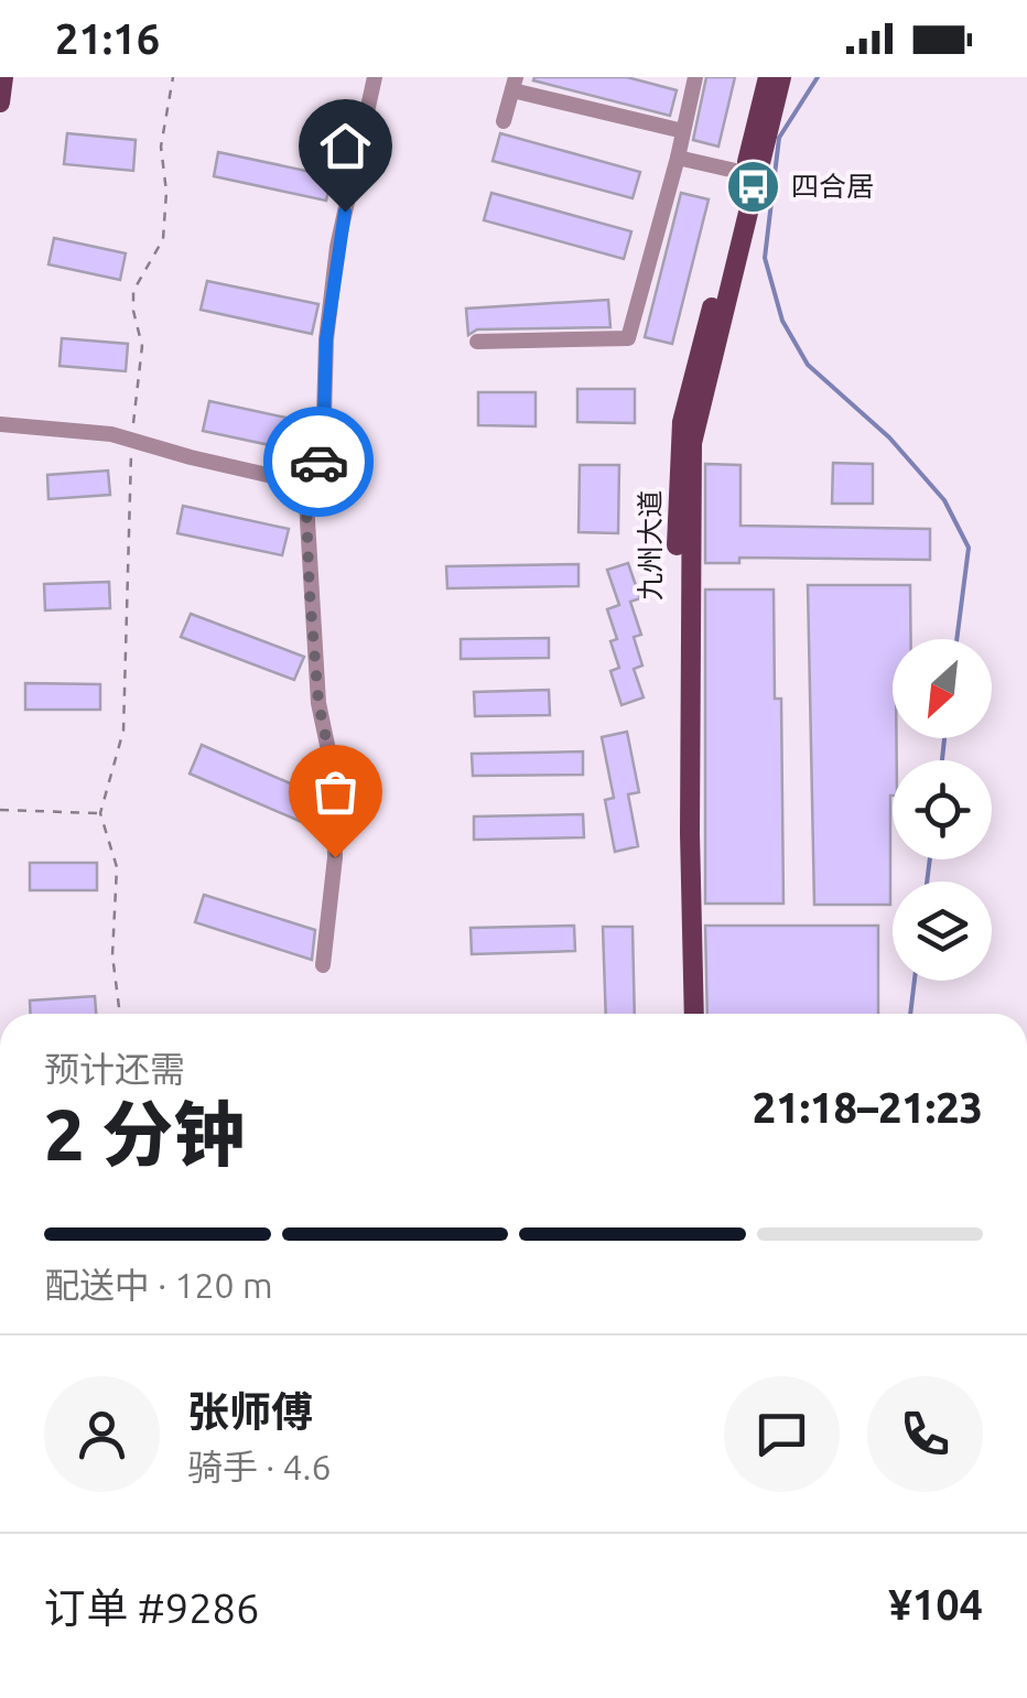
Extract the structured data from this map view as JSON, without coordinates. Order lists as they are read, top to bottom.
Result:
{
  "streets": {
    "main road": ["九州大道"]
  },
  "places": {
    "bus stop": ["四合居"]
  },
  "north": "bottom left",
  "page": {
    "status": "21:16",
    "heading": ["2 分钟", "预计还需", "21:18–21:23"],
    "panel": [
      "张师傅",
      "骑手 · 4.6",
      "订单 #9286",
      "¥104"
    ],
    "bar": "配送中 · 120 m"
  }
}
